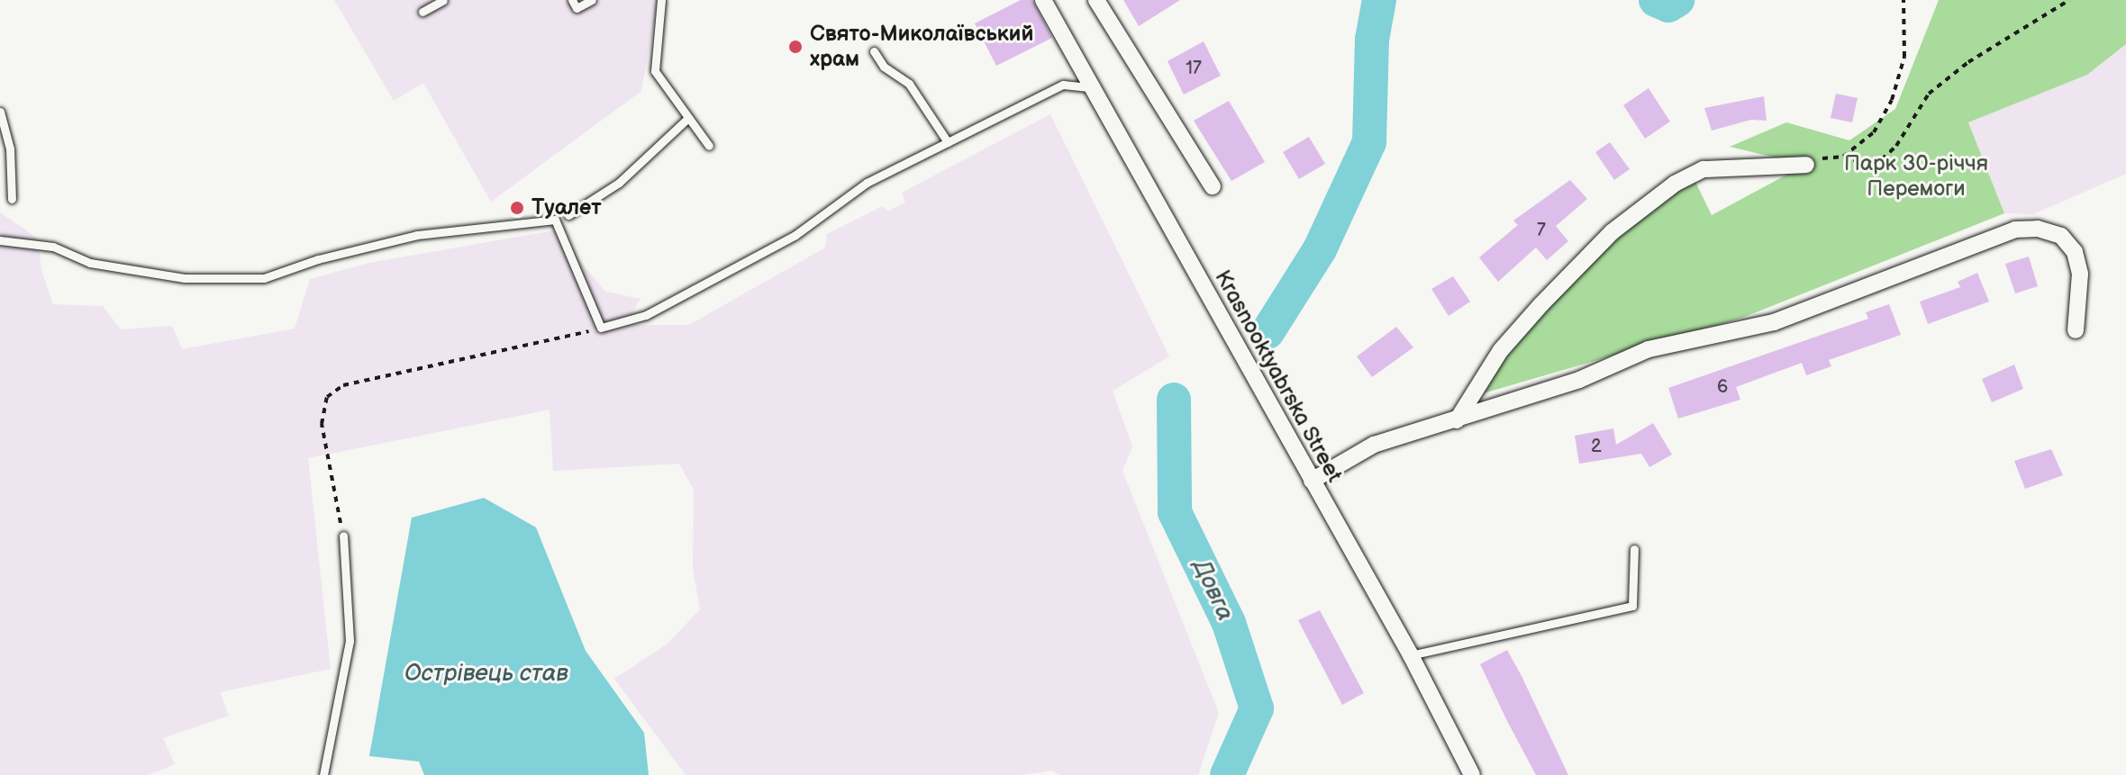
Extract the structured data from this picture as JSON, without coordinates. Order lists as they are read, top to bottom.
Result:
{
  "streets": {
    "street": ["Krasnooktyabrska Street"]
  },
  "water": ["Довга", "Острівець став"],
  "parks": ["Парк 30-річчя Перемоги"],
  "places": ["Свято-Миколаївський храм", "Туалет"],
  "house_numbers": [
    "17",
    "7",
    "6",
    "2"
  ]
}
